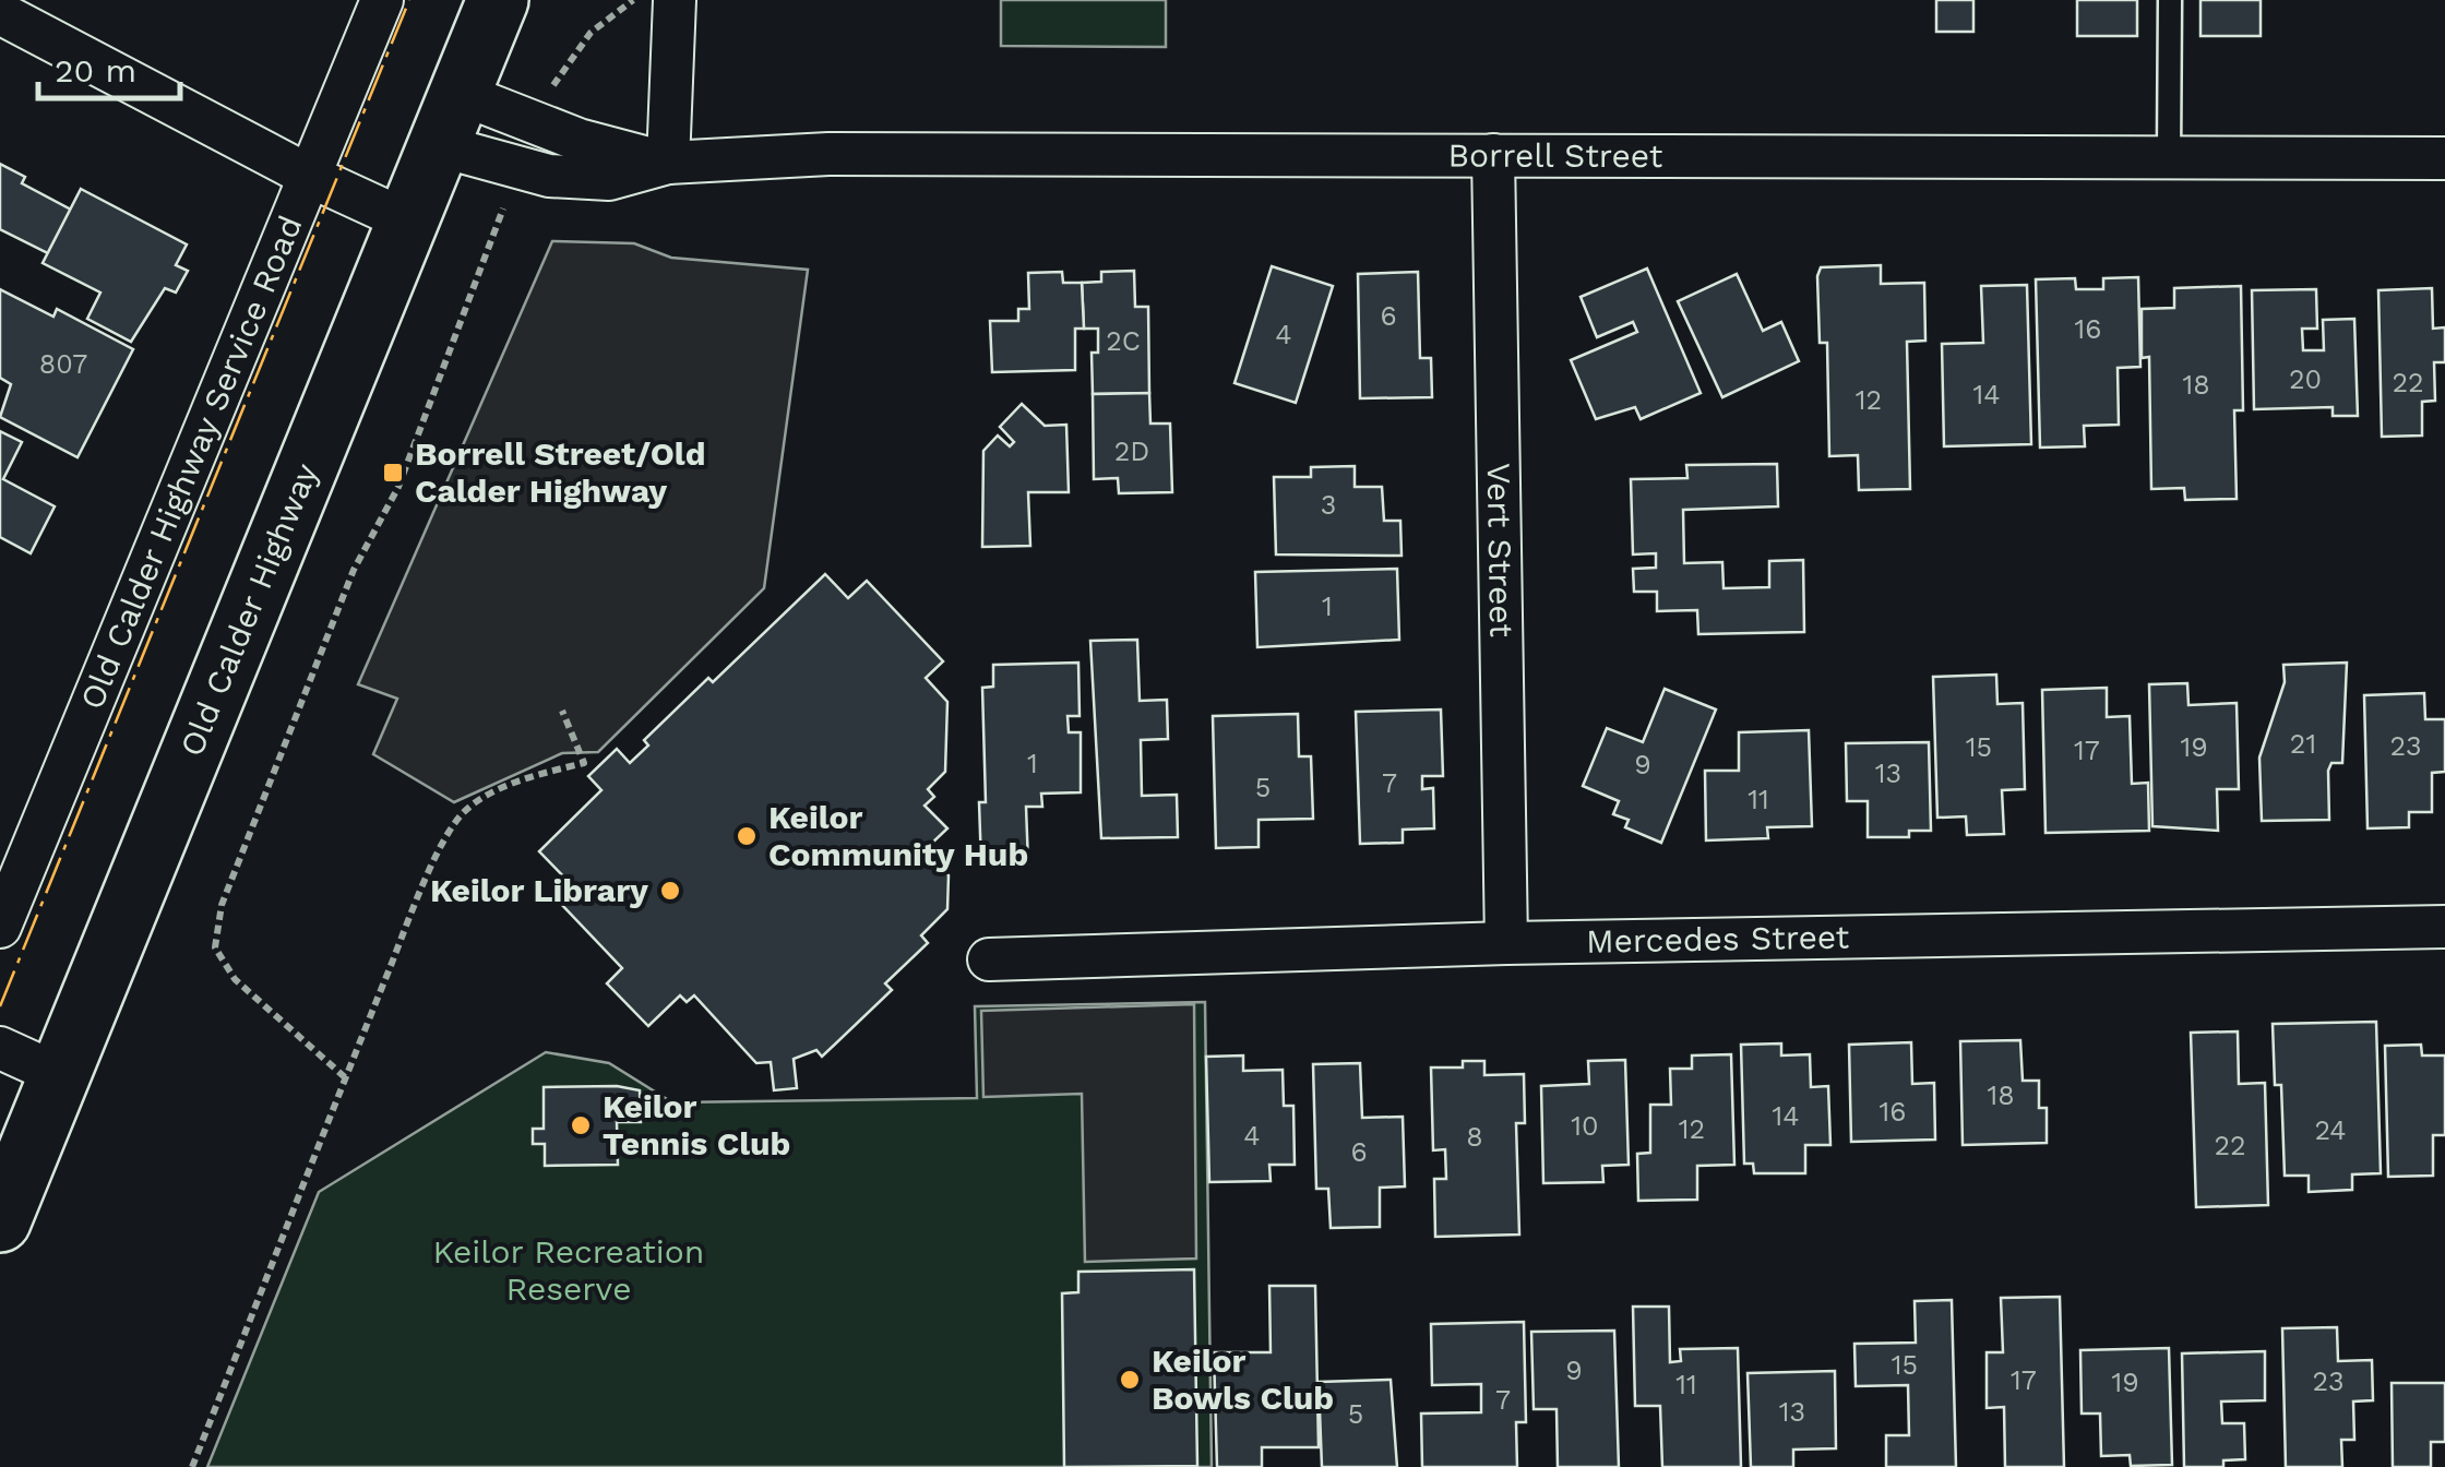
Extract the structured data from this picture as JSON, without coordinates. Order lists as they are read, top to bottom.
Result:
{
  "streets": {
    "main road": ["Old Calder Highway"],
    "street": [
      "Borrell Street",
      "Old Calder Highway Service Road",
      "Vert Street",
      "Mercedes Street"
    ]
  },
  "crossings": [
    ["Borrell Street", "Vert Street"],
    ["Borrell Street", "Old Calder Highway"],
    ["Vert Street", "Mercedes Street"]
  ],
  "parks": ["Keilor Recreation Reserve"],
  "places": {
    "transit": ["Borrell Street/Old Calder Highway"],
    "other": [
      "Keilor Community Hub",
      "Keilor Library",
      "Keilor Tennis Club",
      "Keilor Bowls Club"
    ]
  },
  "house_numbers": [
    "6",
    "16",
    "4",
    "2C",
    "807",
    "20",
    "22",
    "18",
    "14",
    "12",
    "2D",
    "3",
    "1",
    "21",
    "23",
    "15",
    "19",
    "17",
    "1",
    "9",
    "13",
    "7",
    "5",
    "11",
    "18",
    "16",
    "14",
    "10",
    "12",
    "24",
    "4",
    "8",
    "22",
    "6",
    "15",
    "9",
    "17",
    "23",
    "19",
    "11",
    "7",
    "13",
    "5"
  ],
  "scale_bar": "20 m"
}
